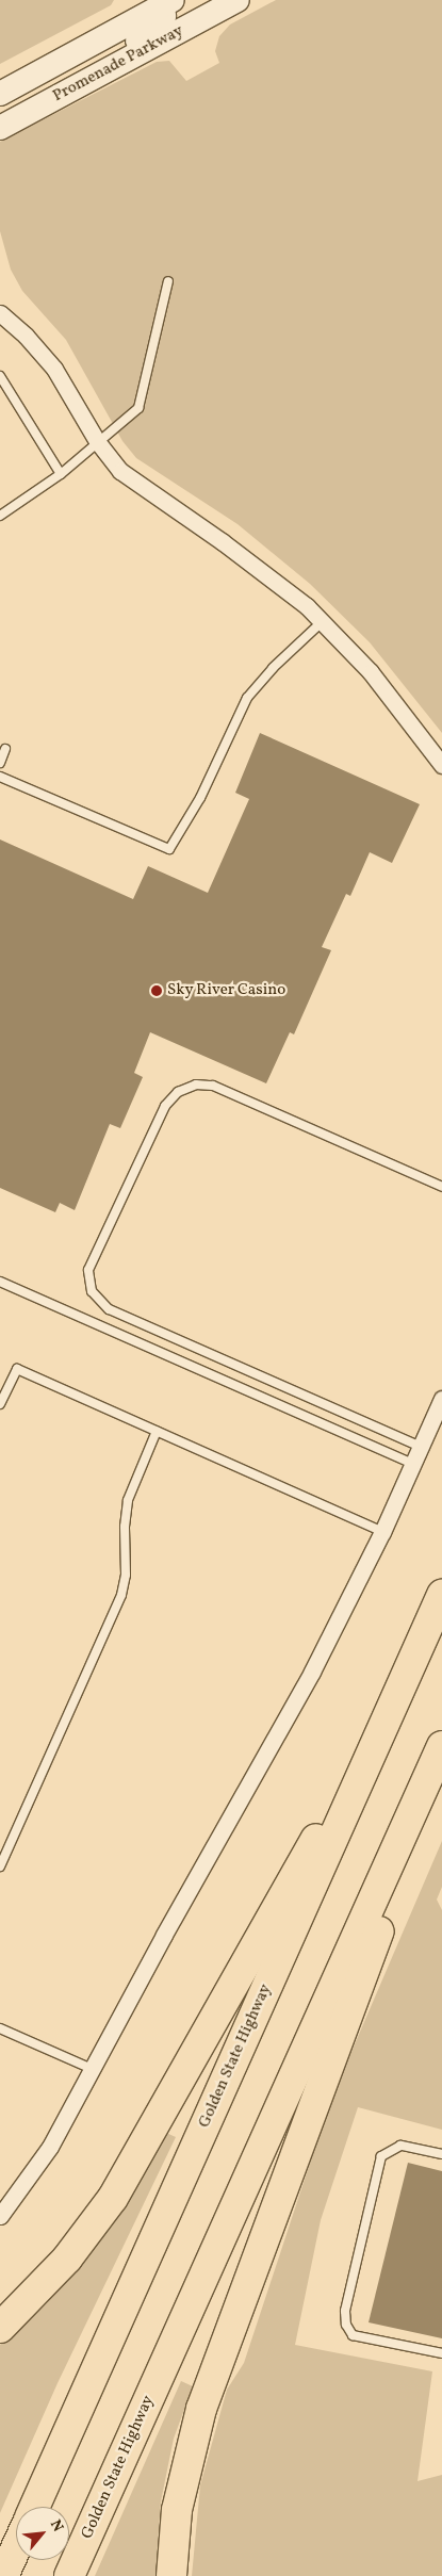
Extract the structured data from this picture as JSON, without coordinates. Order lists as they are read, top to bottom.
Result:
{
  "streets": {
    "highway": ["Golden State Highway"],
    "main road": ["Promenade Parkway"]
  },
  "places": ["Sky River Casino"],
  "north": "top right"
}
